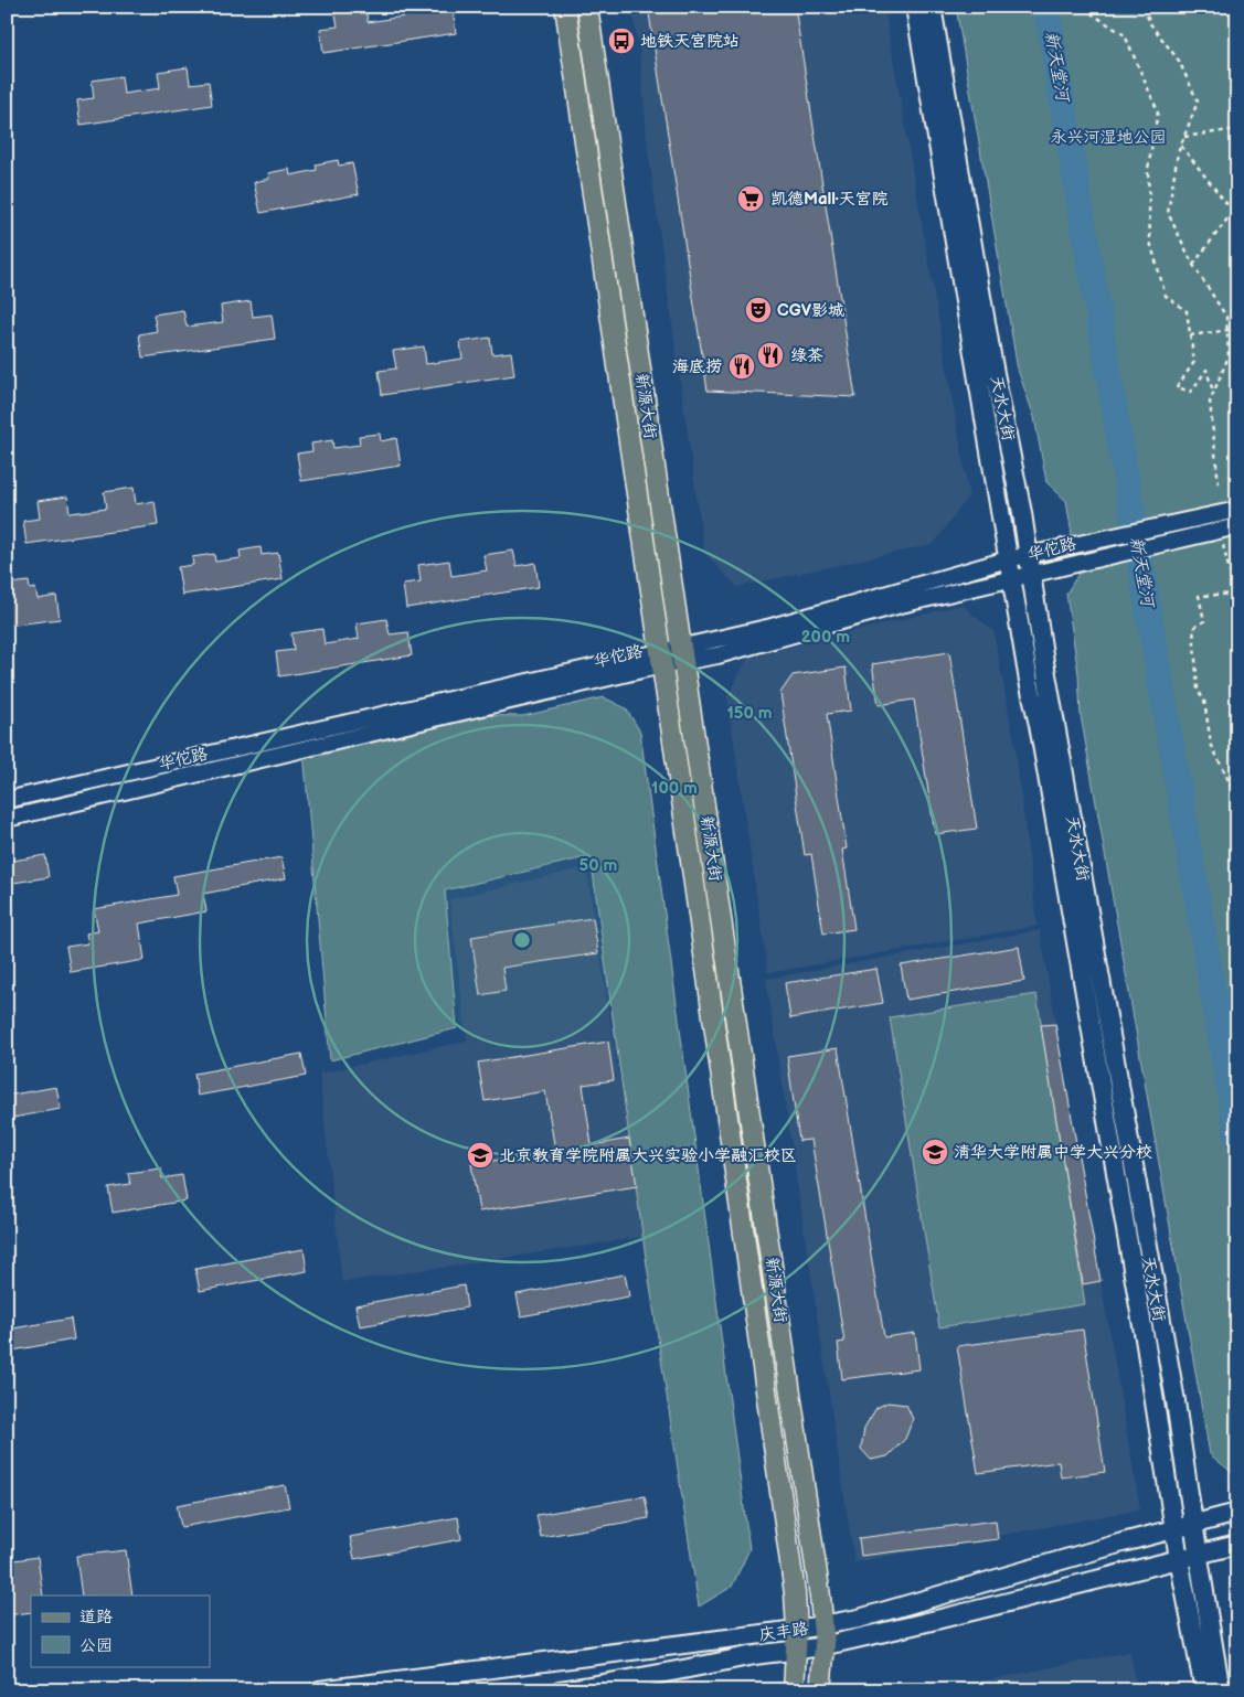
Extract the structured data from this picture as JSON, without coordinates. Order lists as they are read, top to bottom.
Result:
{
  "streets": {
    "main road": ["新源大街", "天水大街", "庆丰路"],
    "street": ["华佗路"]
  },
  "crossings": [
    ["新源大街", "华佗路"],
    ["新源大街", "庆丰路"],
    ["天水大街", "华佗路"],
    ["天水大街", "庆丰路"]
  ],
  "water": ["新天堂河"],
  "parks": ["永兴河湿地公园"],
  "places": {
    "bus stop": ["地铁天宫院站"],
    "supermarket": ["凯德Mall·天宫院"],
    "theatre": ["CGV影城"],
    "restaurant": ["绿茶", "海底捞"],
    "school or university": ["清华大学附属中学大兴分校", "北京教育学院附属大兴实验小学融汇校区"]
  },
  "legend": ["道路", "公园"],
  "rings": [
    "200 m",
    "150 m",
    "100 m",
    "50 m"
  ]
}
